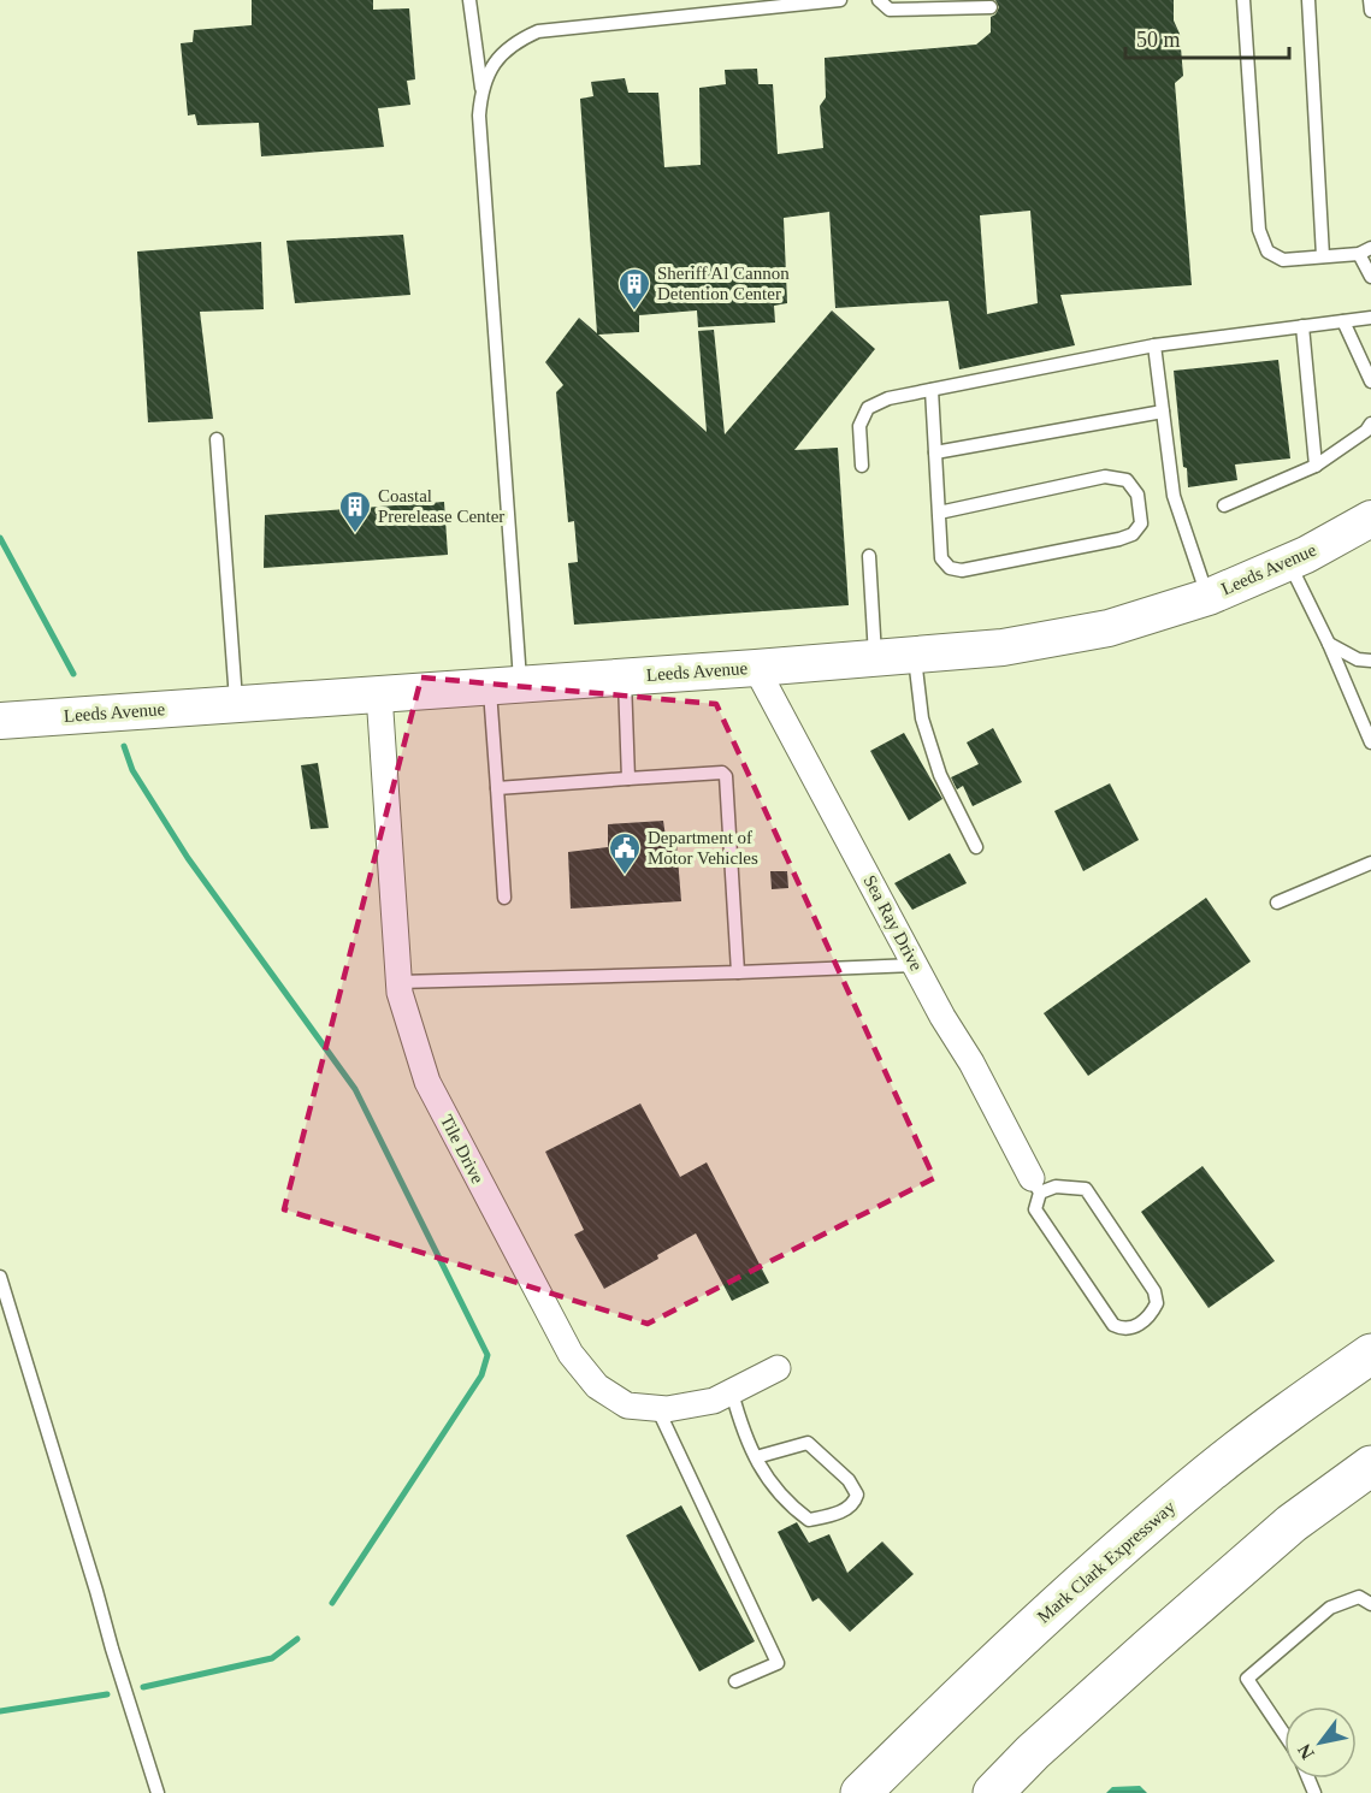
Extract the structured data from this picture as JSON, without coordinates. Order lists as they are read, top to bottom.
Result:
{
  "streets": {
    "highway": ["Mark Clark Expressway"],
    "street": ["Leeds Avenue", "Sea Ray Drive", "Tile Drive"]
  },
  "crossings": [
    ["Leeds Avenue", "Sea Ray Drive"],
    ["Leeds Avenue", "Tile Drive"]
  ],
  "places": {
    "building": ["Sheriff Al Cannon Detention Center", "Coastal Prerelease Center"],
    "public building": ["Department of Motor Vehicles"]
  },
  "scale_bar": "50 m",
  "north": "bottom left"
}
